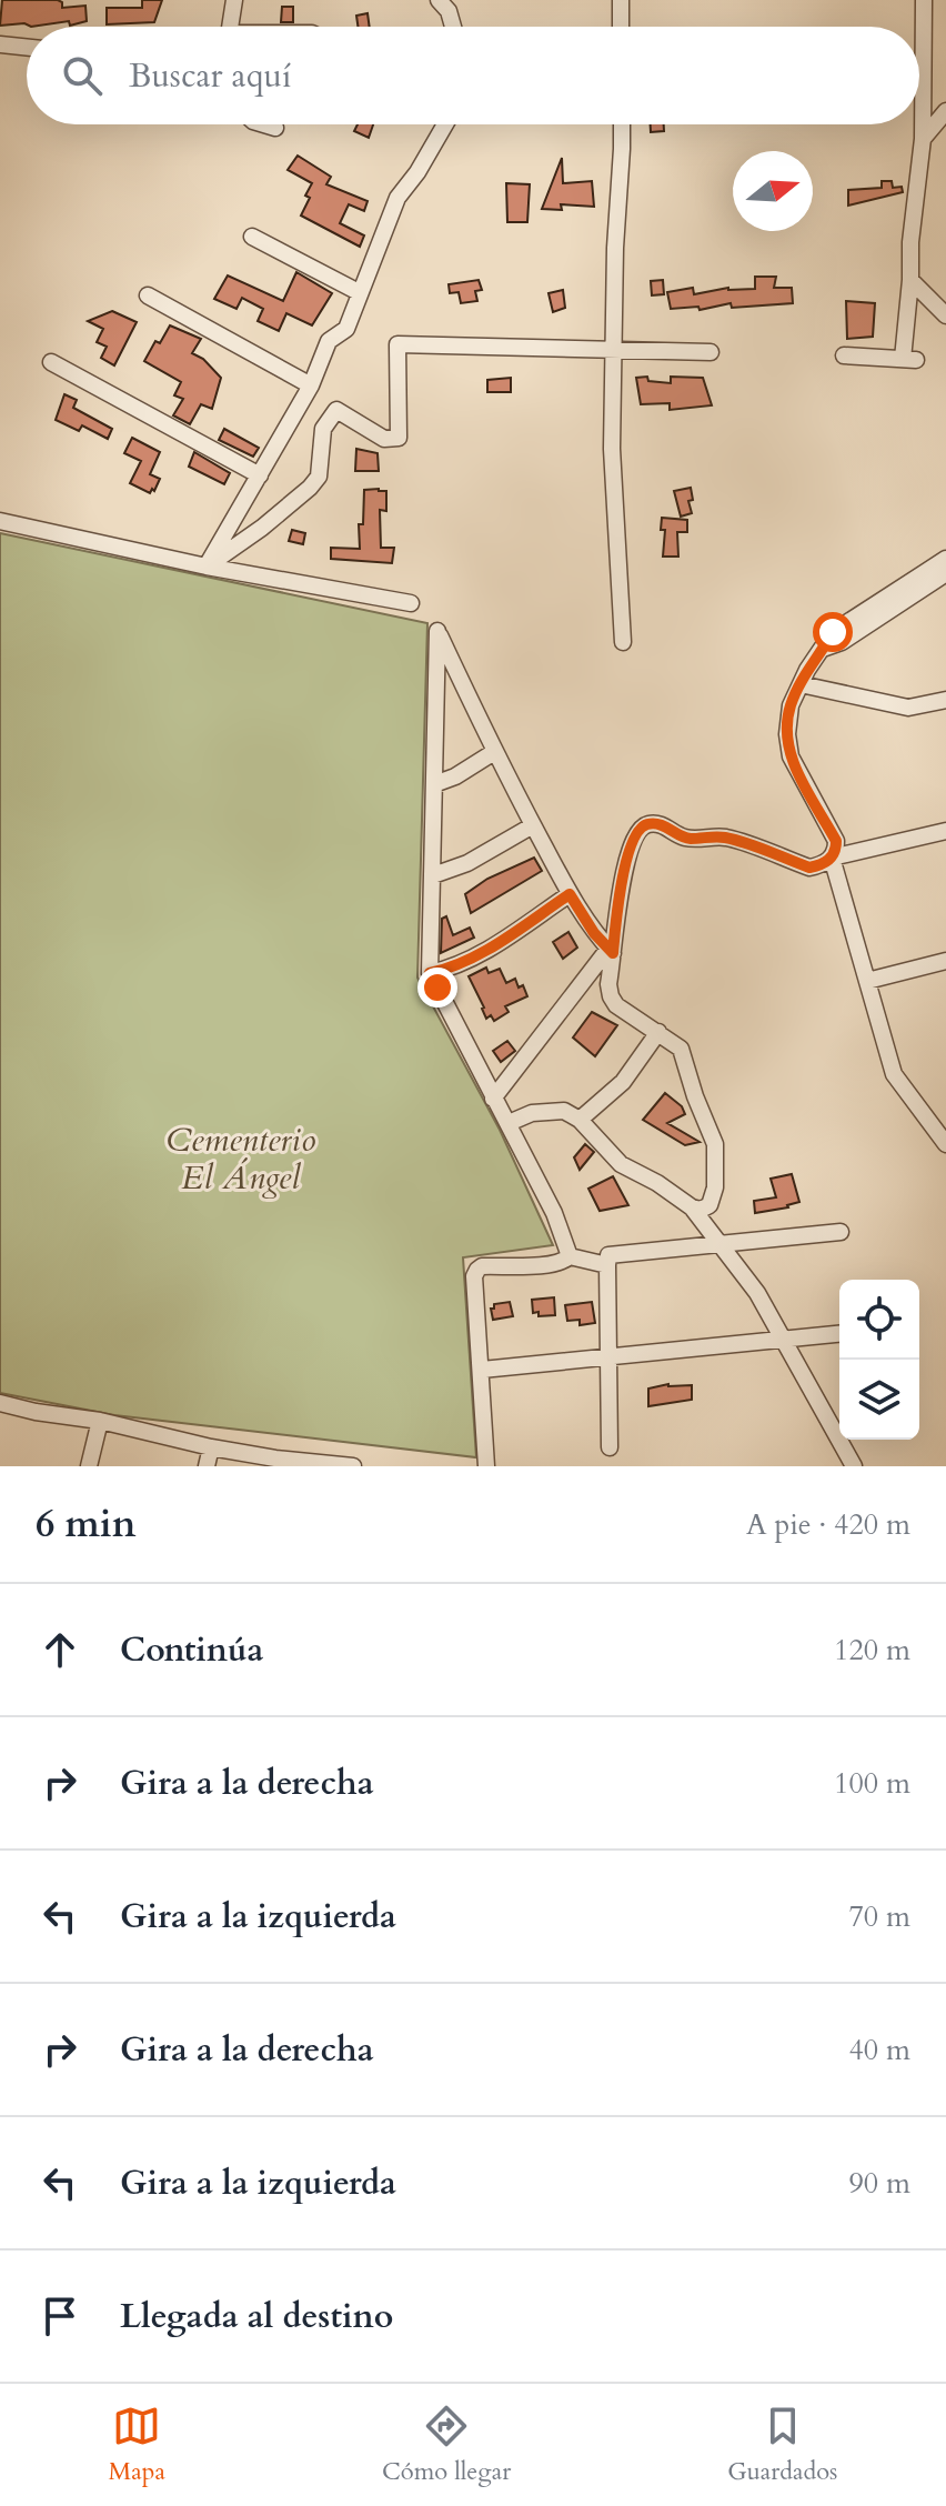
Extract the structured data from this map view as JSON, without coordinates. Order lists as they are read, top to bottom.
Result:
{
  "parks": ["Cementerio El Ángel"],
  "north": "right",
  "page": {
    "search": "Buscar aquí",
    "heading": ["6 min", "A pie · 420 m"],
    "list": [
      ["Continúa", "120 m"],
      ["Gira a la derecha", "100 m"],
      ["Gira a la izquierda", "70 m"],
      ["Gira a la derecha", "40 m"],
      ["Gira a la izquierda", "90 m"],
      "Llegada al destino"
    ],
    "nav": ["Mapa", "Cómo llegar", "Guardados"]
  }
}
